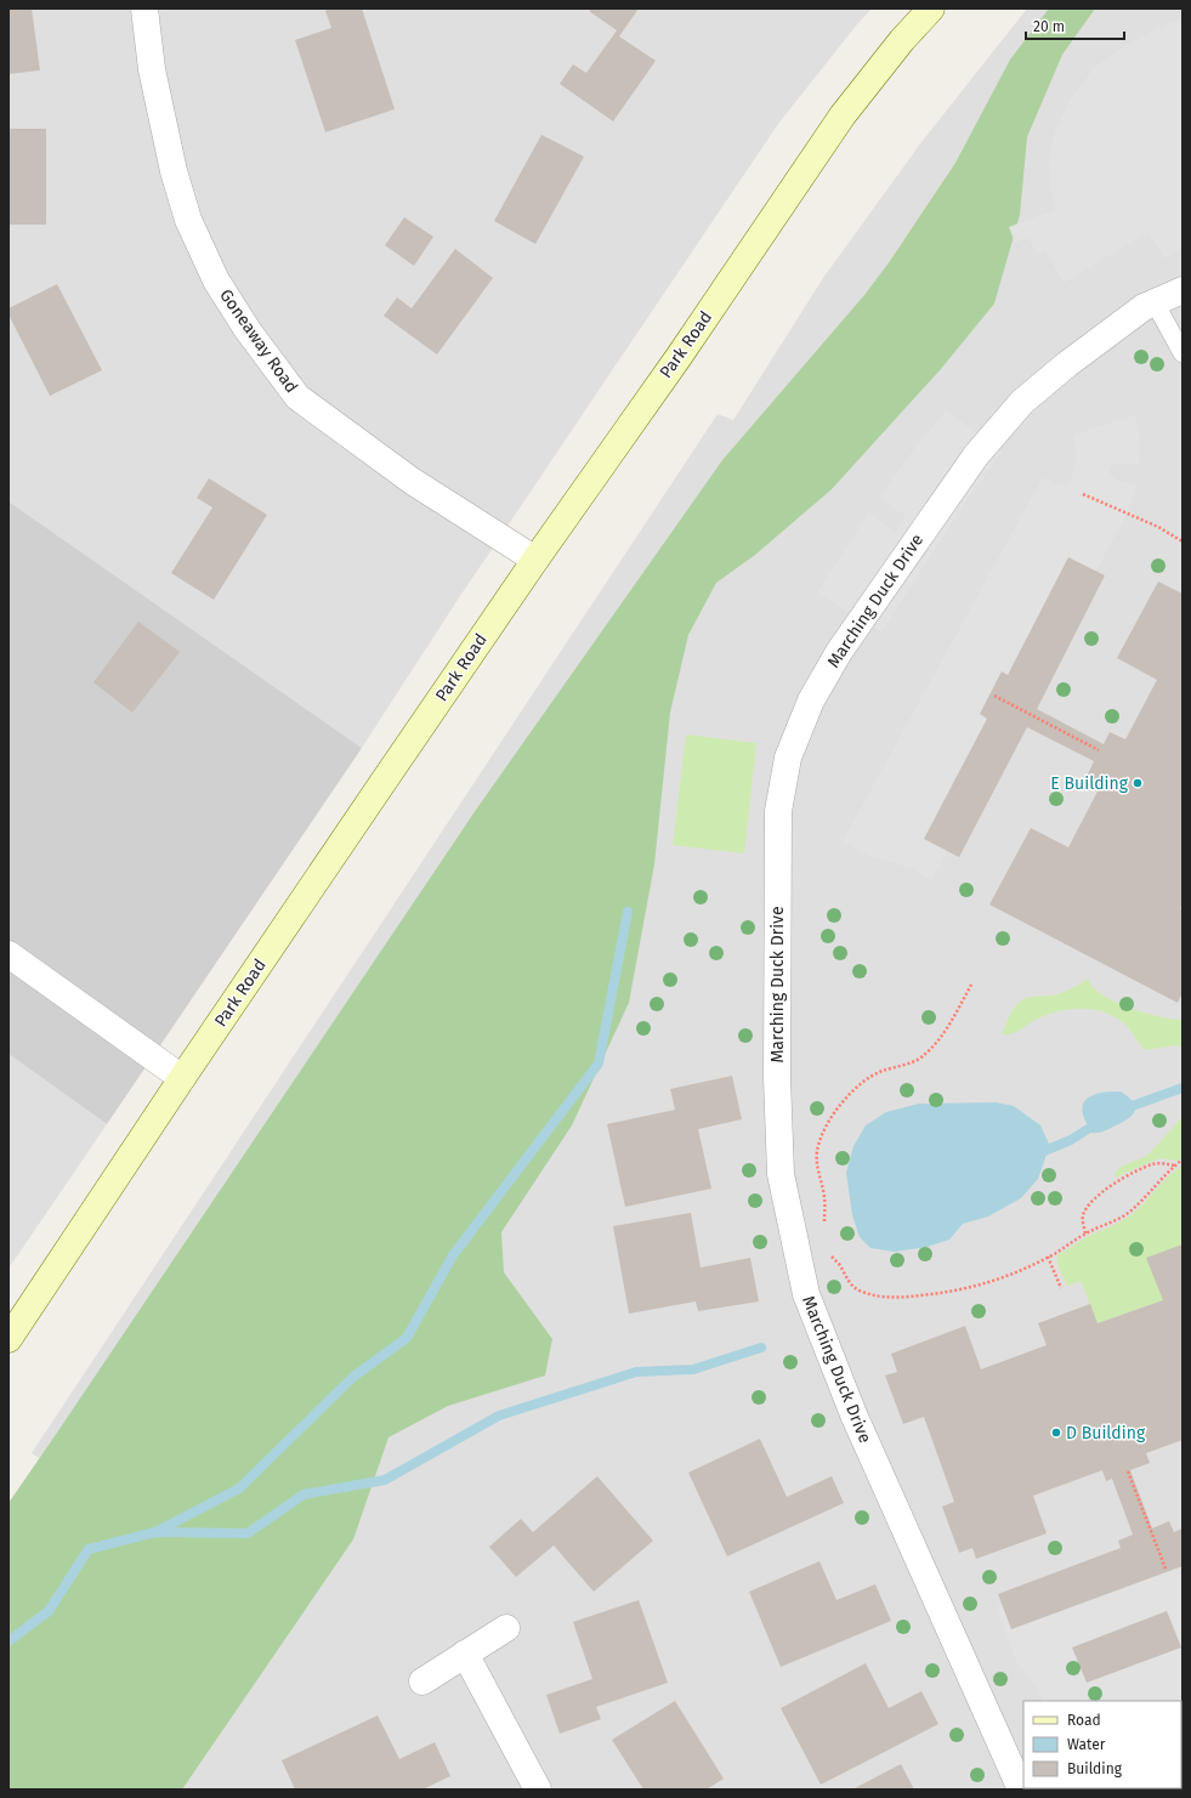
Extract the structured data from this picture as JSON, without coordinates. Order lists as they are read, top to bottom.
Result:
{
  "streets": {
    "main road": ["Park Road"],
    "street": ["Goneaway Road", "Marching Duck Drive"]
  },
  "crossings": [
    ["Goneaway Road", "Park Road"]
  ],
  "places": ["E Building", "D Building"],
  "legend": ["Road", "Water", "Building"],
  "scale_bar": "20 m"
}
